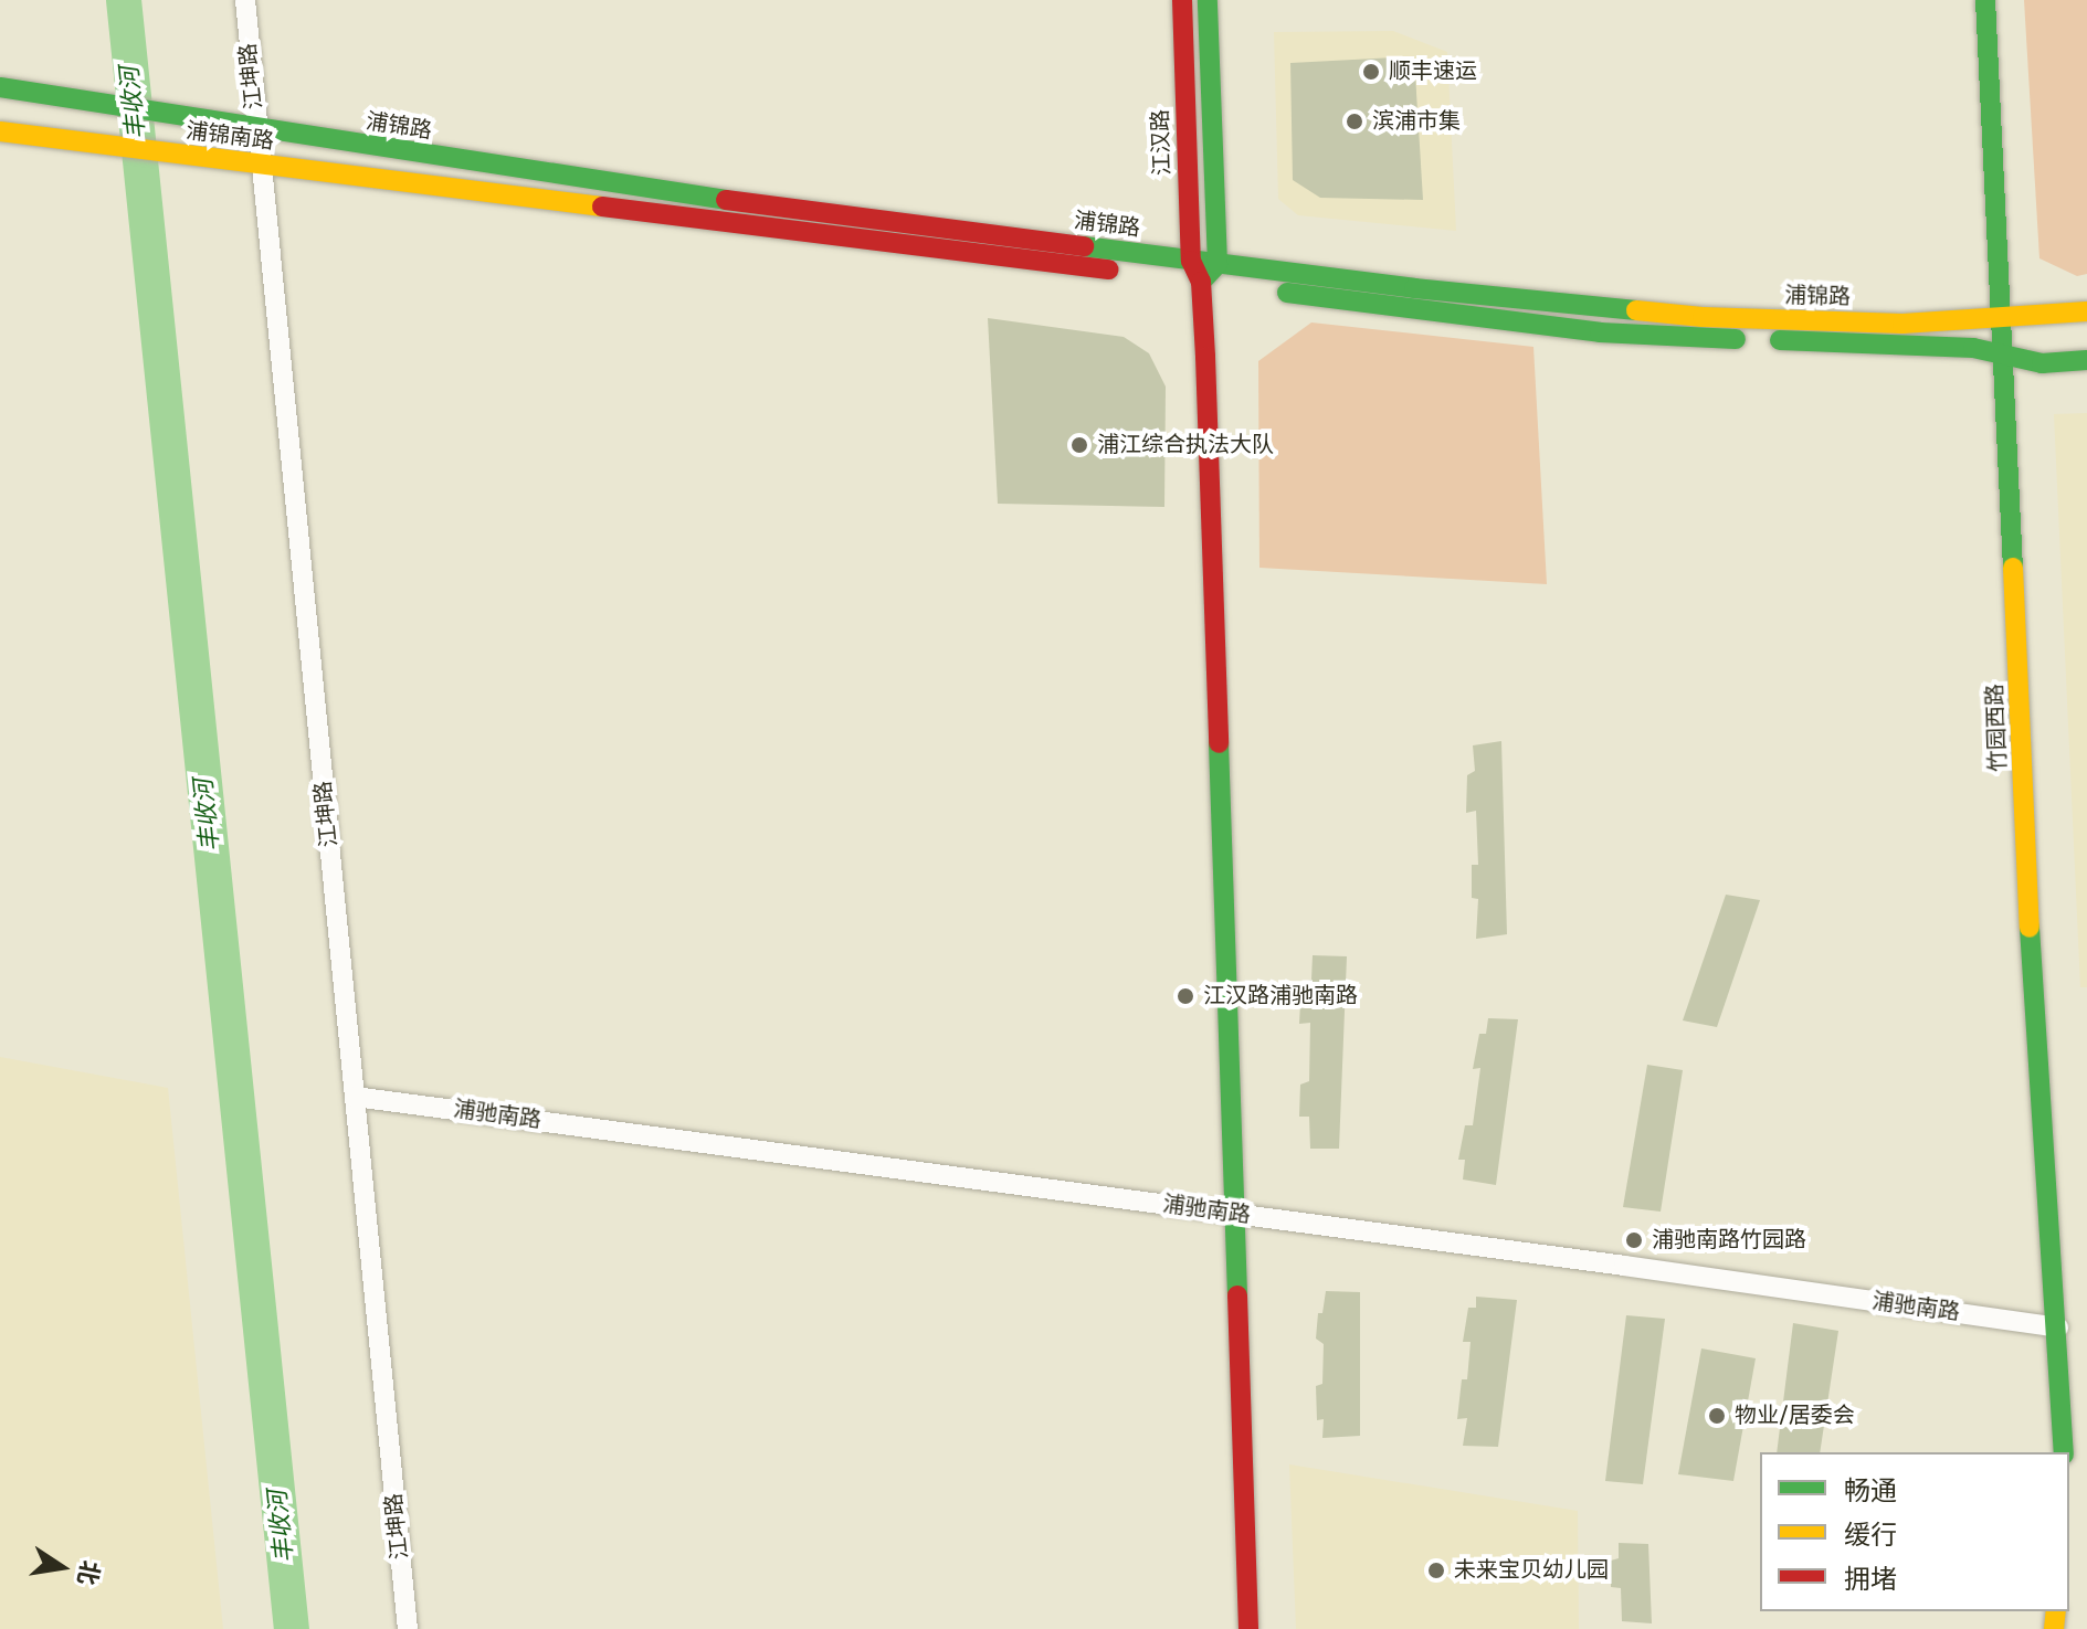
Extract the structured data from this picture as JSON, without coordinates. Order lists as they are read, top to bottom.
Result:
{
  "streets": {
    "main road": [
      "浦锦路",
      "浦锦南路",
      "江汉路",
      "竹园西路"
    ],
    "street": ["江坤路", "浦驰南路"]
  },
  "crossings": [
    ["江坤路", "浦锦路"],
    ["江坤路", "浦锦南路"],
    ["江坤路", "浦驰南路"],
    ["浦锦路", "浦锦南路"],
    ["浦锦路", "江汉路"],
    ["浦锦路", "竹园西路"],
    ["竹园西路", "浦驰南路"]
  ],
  "water": ["丰收河"],
  "places": [
    "顺丰速运",
    "滨浦市集",
    "浦江综合执法大队",
    "江汉路浦驰南路",
    "浦驰南路竹园路",
    "物业/居委会",
    "未来宝贝幼儿园"
  ],
  "legend": ["畅通", "缓行", "拥堵"],
  "north": "right"
}
